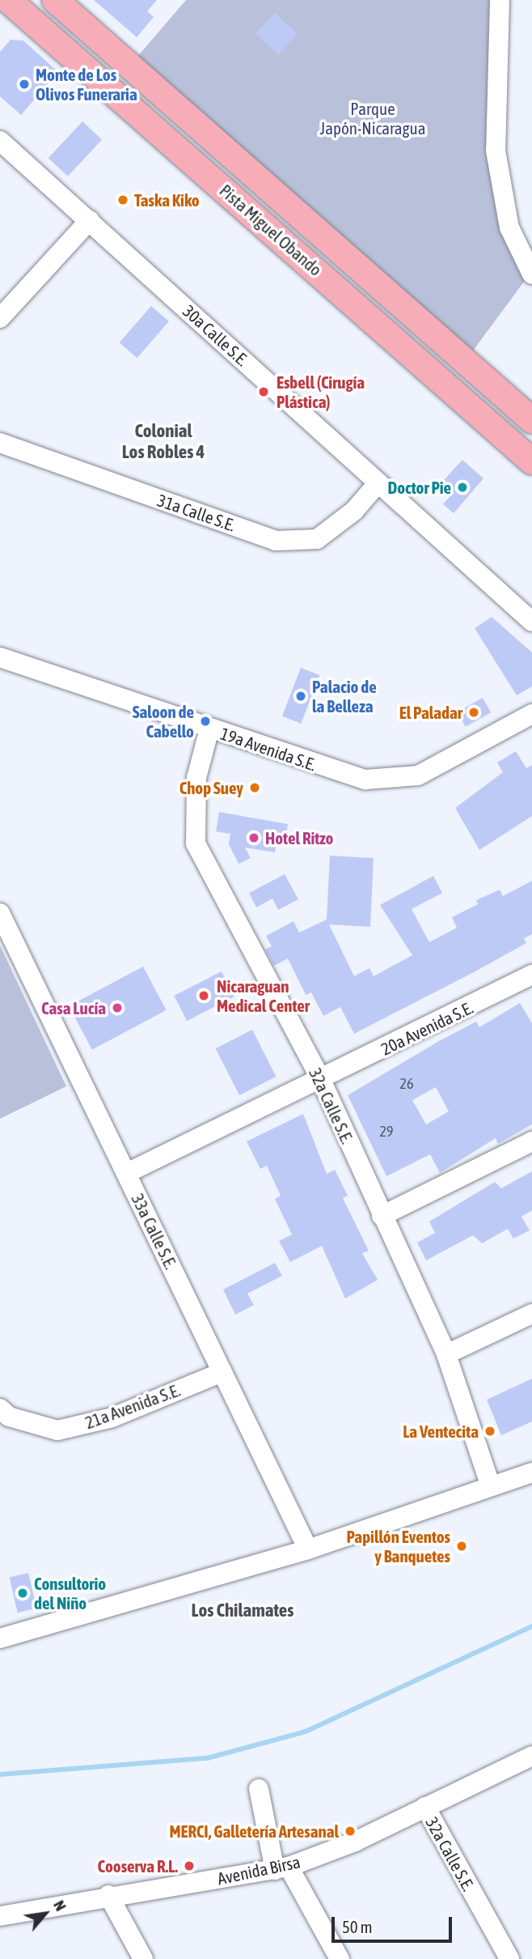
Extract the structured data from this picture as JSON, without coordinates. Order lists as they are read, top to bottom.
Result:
{
  "streets": {
    "main road": ["Pista Miguel Obando"],
    "street": [
      "30a Calle S.E.",
      "31a Calle S.E.",
      "19a Avenida S.E.",
      "20a Avenida S.E.",
      "32a Calle S.E.",
      "33a Calle S.E.",
      "21a Avenida S.E.",
      "Avenida Birsa"
    ]
  },
  "crossings": [
    ["30a Calle S.E.", "31a Calle S.E."],
    ["19a Avenida S.E.", "32a Calle S.E."],
    ["20a Avenida S.E.", "32a Calle S.E."],
    ["20a Avenida S.E.", "33a Calle S.E."],
    ["32a Calle S.E.", "Avenida Birsa"],
    ["33a Calle S.E.", "21a Avenida S.E."]
  ],
  "districts": ["Colonial Los Robles 4", "Los Chilamates"],
  "parks": ["Parque Japón-Nicaragua"],
  "places": [
    "Monte de Los Olivos Funeraria",
    "Taska Kiko",
    "Esbell (Cirugía Plástica)",
    "Doctor Pie",
    "Palacio de la Belleza",
    "El Paladar",
    "Saloon de Cabello",
    "Chop Suey",
    "Hotel Ritzo",
    "Nicaraguan Medical Center",
    "Casa Lucía",
    "La Ventecita",
    "Papillón Eventos y Banquetes",
    "Consultorio del Niño",
    "MERCI, Galletería Artesanal",
    "Cooserva R.L."
  ],
  "house_numbers": ["26", "29"],
  "scale_bar": "50 m",
  "north": "top right"
}
